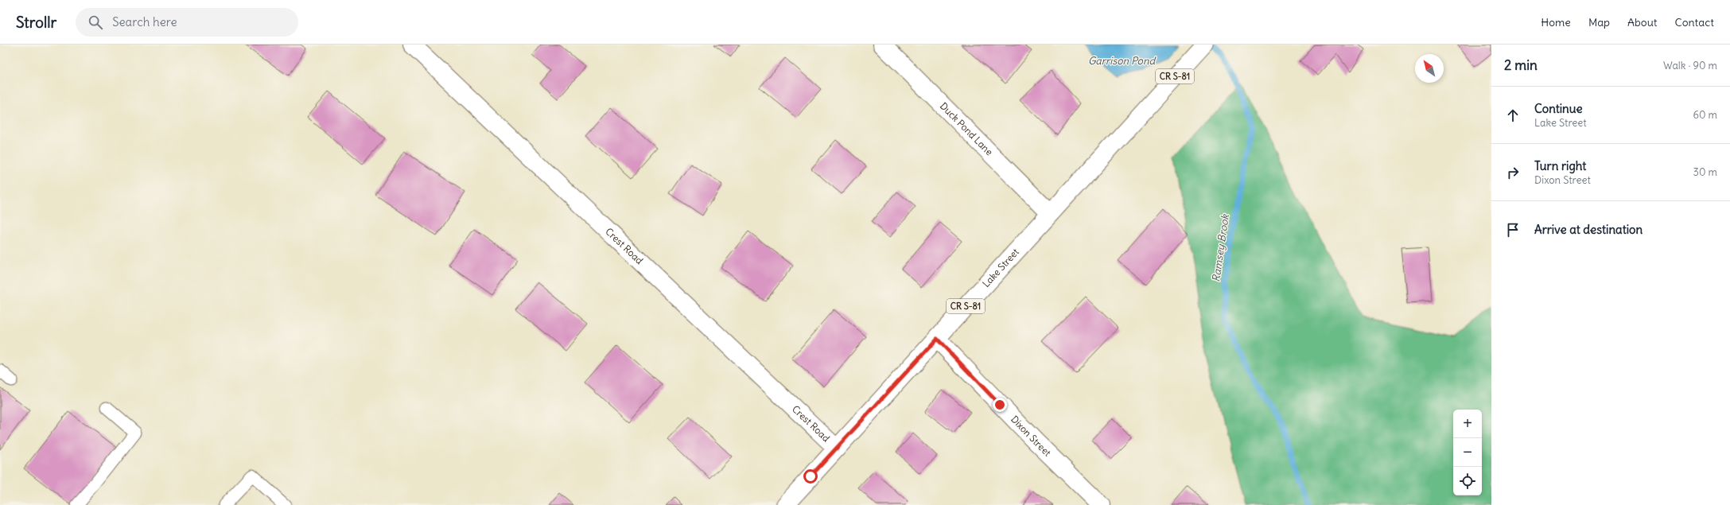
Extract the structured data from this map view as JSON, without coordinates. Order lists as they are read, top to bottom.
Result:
{
  "streets": {
    "street": [
      "CR S-81",
      "Duck Pond Lane",
      "Crest Road",
      "Lake Street",
      "Dixon Street"
    ]
  },
  "crossings": [
    ["Duck Pond Lane", "Lake Street"],
    ["Crest Road", "Lake Street"],
    ["Lake Street", "Dixon Street"]
  ],
  "water": ["Garrison Pond", "Ramsey Brook"],
  "north": "top left",
  "page": {
    "header": "Strollr",
    "search": "Search here",
    "nav": [
      "Home",
      "Map",
      "About",
      "Contact"
    ],
    "heading": ["2 min", "Walk · 90 m"],
    "list": [
      ["Continue", "Lake Street", "60 m"],
      ["Turn right", "Dixon Street", "30 m"],
      "Arrive at destination"
    ],
    "map_buttons": ["+", "−"]
  }
}
